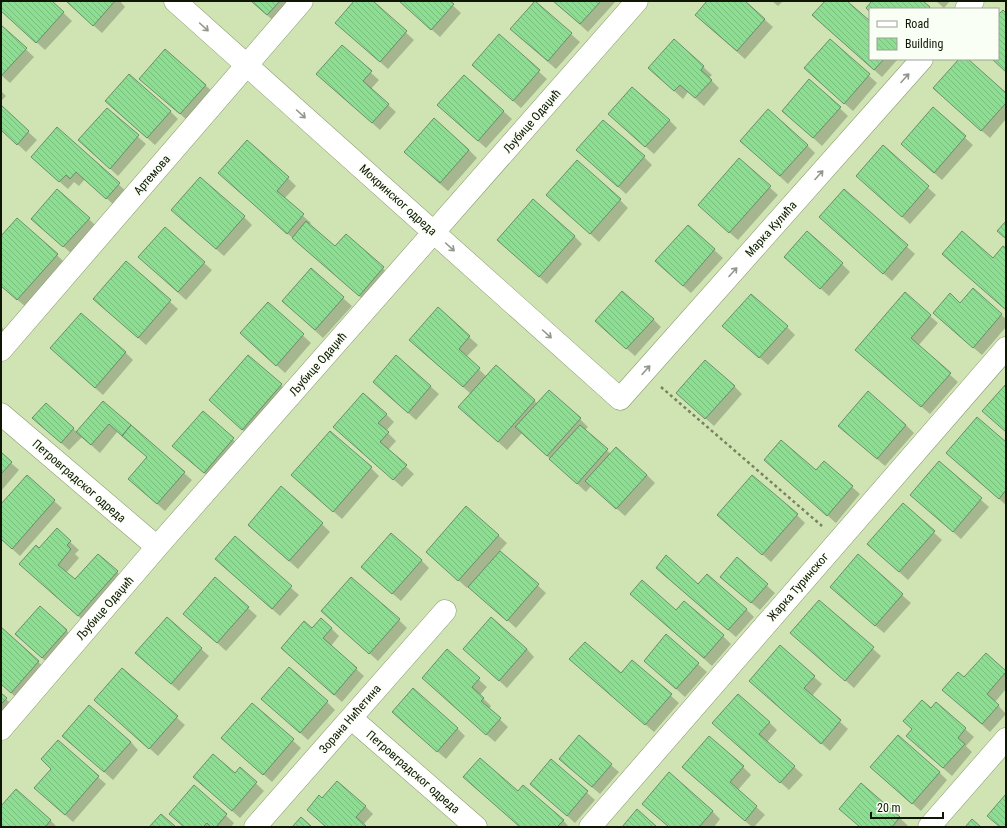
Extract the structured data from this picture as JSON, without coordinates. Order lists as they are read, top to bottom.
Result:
{
  "streets": {
    "street": [
      "Љубице Одаџић",
      "Артемова",
      "Мокринског одреда",
      "Марка Кулића",
      "Петровградског одреда",
      "Жарка Туринског",
      "Зорана Нићетина"
    ]
  },
  "crossings": [
    ["Љубице Одаџић", "Мокринског одреда"],
    ["Љубице Одаџић", "Петровградског одреда"],
    ["Артемова", "Мокринског одреда"],
    ["Мокринског одреда", "Марка Кулића"],
    ["Петровградског одреда", "Зорана Нићетина"]
  ],
  "one_way": ["Мокринског одреда", "Марка Кулића"],
  "legend": ["Road", "Building"],
  "scale_bar": "20 m"
}
